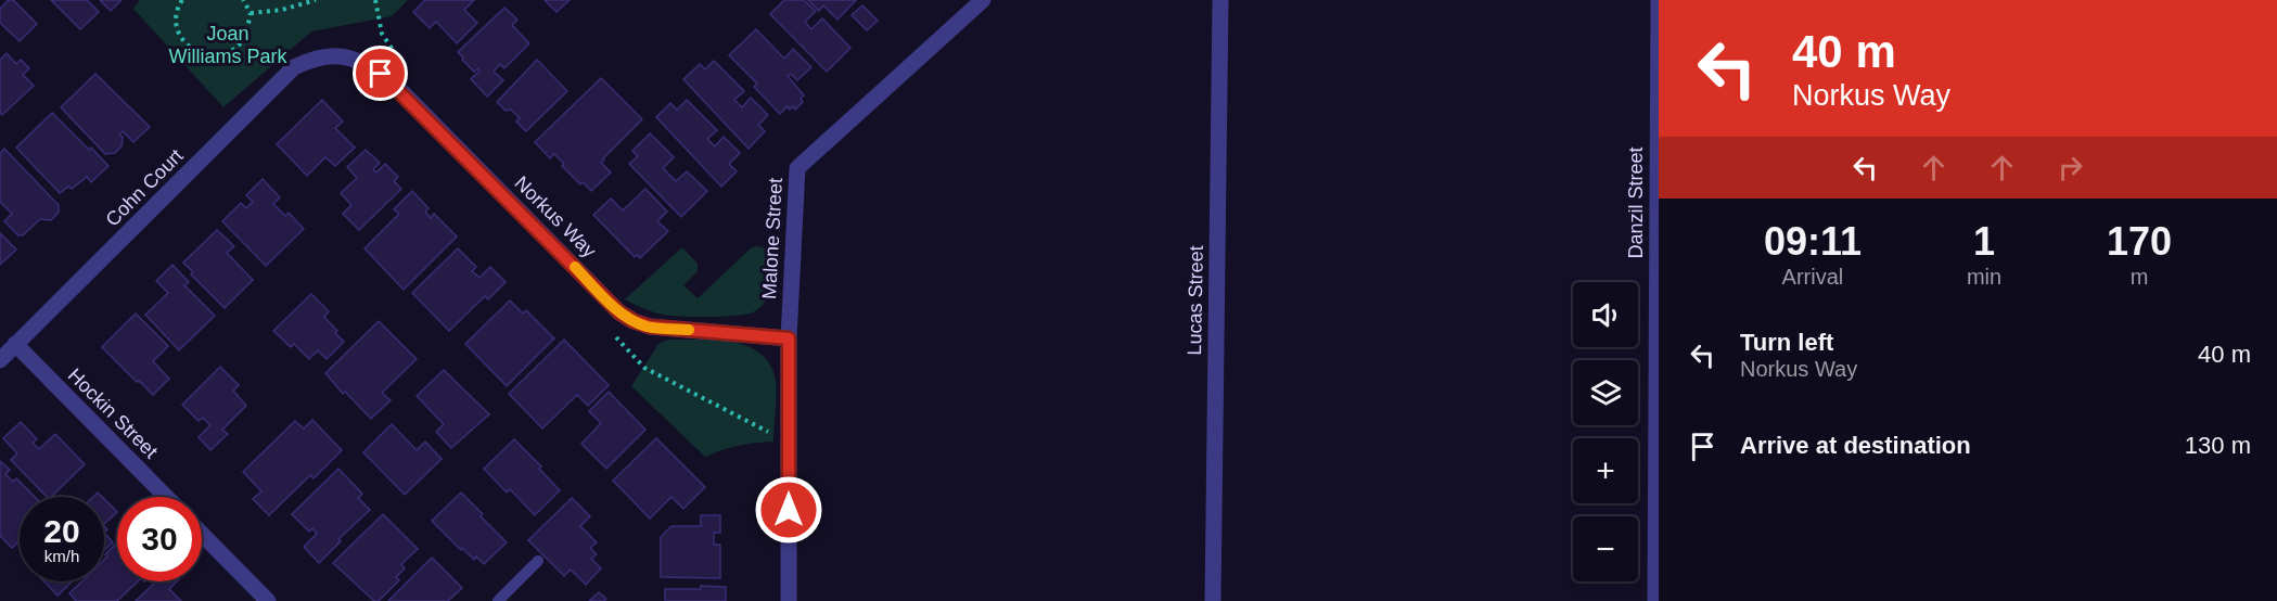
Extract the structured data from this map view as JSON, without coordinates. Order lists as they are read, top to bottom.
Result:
{
  "streets": {
    "street": [
      "Cohn Court",
      "Danzil Street",
      "Norkus Way",
      "Malone Street",
      "Lucas Street",
      "Hockin Street"
    ]
  },
  "crossings": [
    ["Cohn Court", "Norkus Way"],
    ["Cohn Court", "Hockin Street"],
    ["Norkus Way", "Malone Street"]
  ],
  "parks": ["Joan Williams Park"],
  "page": {
    "turn": ["40 m", "Norkus Way"],
    "eta": [
      "09:11",
      "Arrival",
      "1",
      "min",
      "170",
      "m"
    ],
    "map_buttons": ["+", "−"],
    "list": [
      {
        "name": "Turn left",
        "note": "Norkus Way",
        "value": "40 m"
      },
      {
        "name": "Arrive at destination",
        "value": "130 m"
      }
    ],
    "speed": "20 km/h",
    "limit": "30"
  }
}
